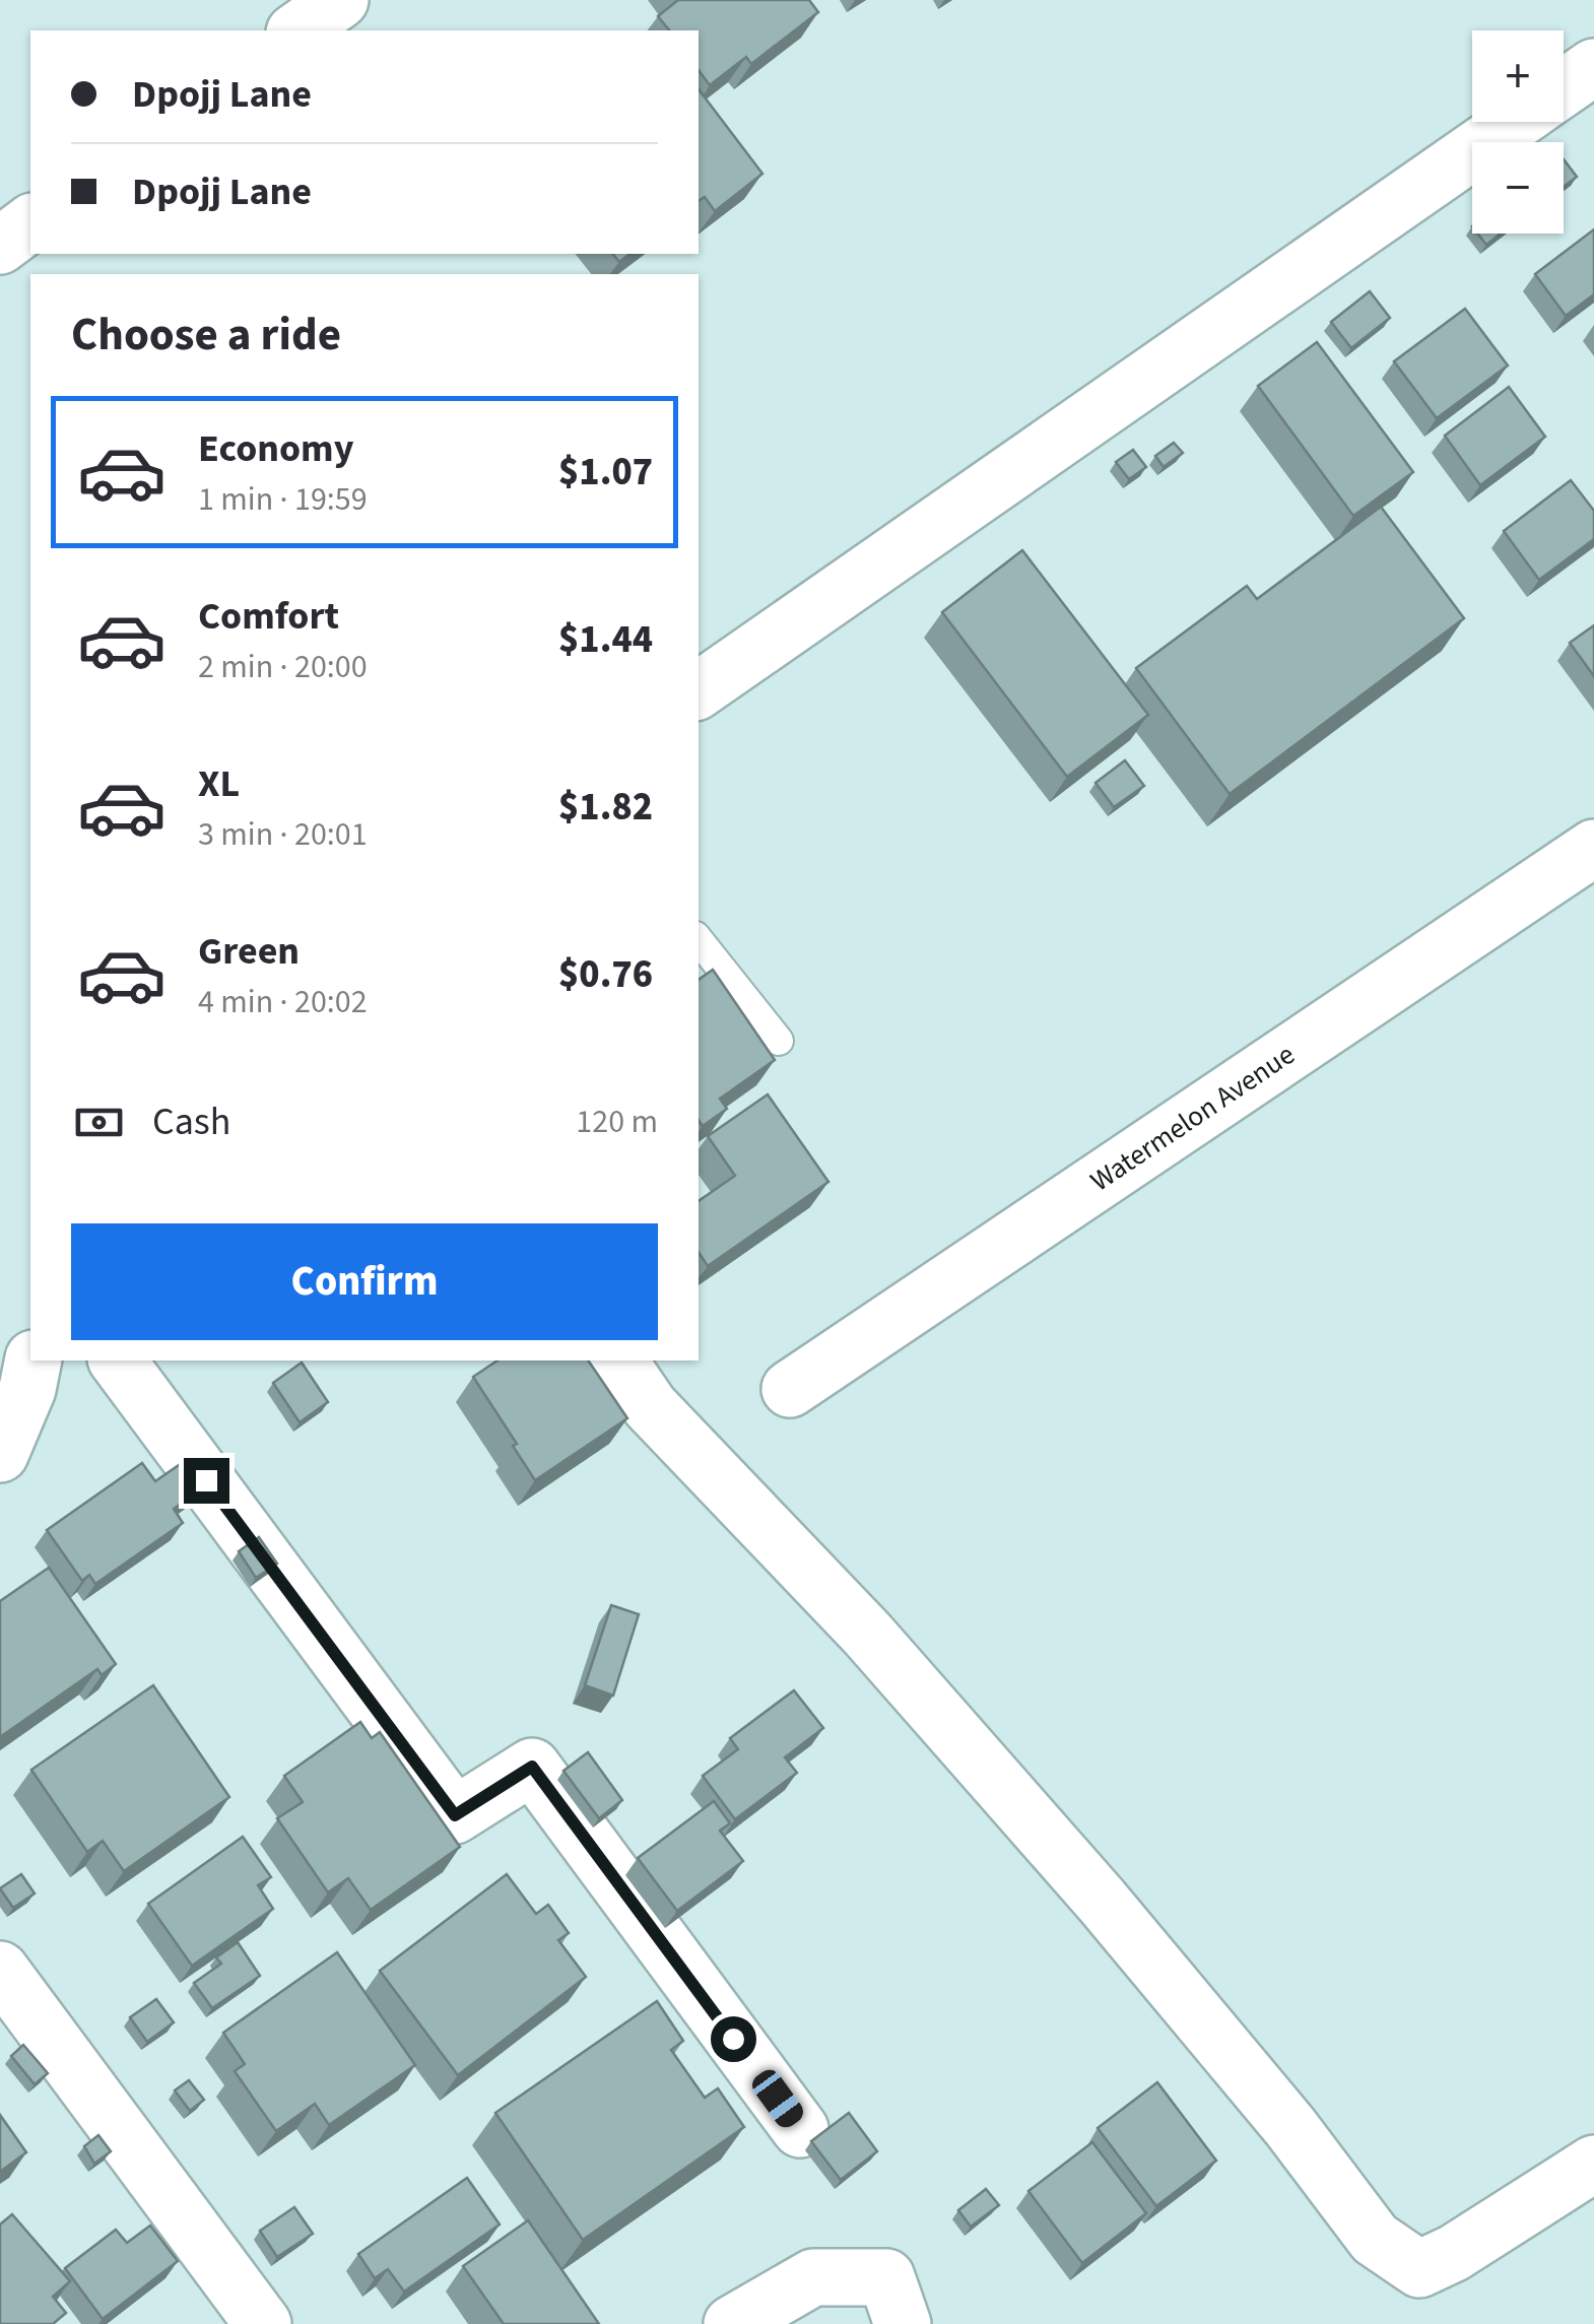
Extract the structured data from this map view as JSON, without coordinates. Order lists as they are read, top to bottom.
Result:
{
  "streets": {
    "street": ["Watermelon Avenue"]
  },
  "page": {
    "map_buttons": ["+", "−"],
    "banner": ["Dpojj Lane", "Dpojj Lane"],
    "heading": "Choose a ride",
    "list": [
      {
        "name": "Economy",
        "note": "1 min · 19:59",
        "value": "$1.07"
      },
      {
        "name": "Comfort",
        "note": "2 min · 20:00",
        "value": "$1.44"
      },
      {
        "name": "XL",
        "note": "3 min · 20:01",
        "value": "$1.82"
      },
      {
        "name": "Green",
        "note": "4 min · 20:02",
        "value": "$0.76"
      }
    ],
    "pay": ["Cash", "120 m"],
    "buttons": "Confirm"
  }
}
